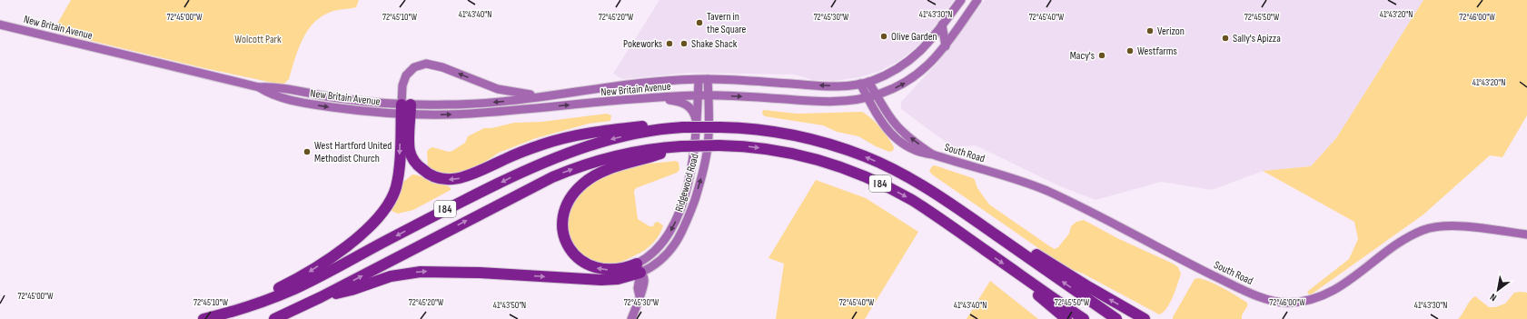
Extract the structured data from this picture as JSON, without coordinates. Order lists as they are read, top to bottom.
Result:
{
  "streets": {
    "highway": ["I 84"],
    "main road": ["New Britain Avenue", "South Road", "Ridgewood Road"]
  },
  "crossings": [
    ["New Britain Avenue", "South Road"],
    ["New Britain Avenue", "Ridgewood Road"]
  ],
  "parks": ["Wolcott Park"],
  "places": [
    "Tavern in the Square",
    "Verizon",
    "Olive Garden",
    "Sally's Apizza",
    "Pokeworks",
    "Shake Shack",
    "Westfarms",
    "Macy's",
    "West Hartford United Methodist Church"
  ],
  "north": "bottom left",
  "coordinates": [
    "41°43'20\"N",
    "41°43'40\"N",
    "41°43'30\"N",
    "72°45'00\"W",
    "72°45'10\"W",
    "72°45'20\"W",
    "72°45'30\"W",
    "72°45'40\"W",
    "72°45'50\"W",
    "72°46'00\"W",
    "41°43'50\"N"
  ]
}
